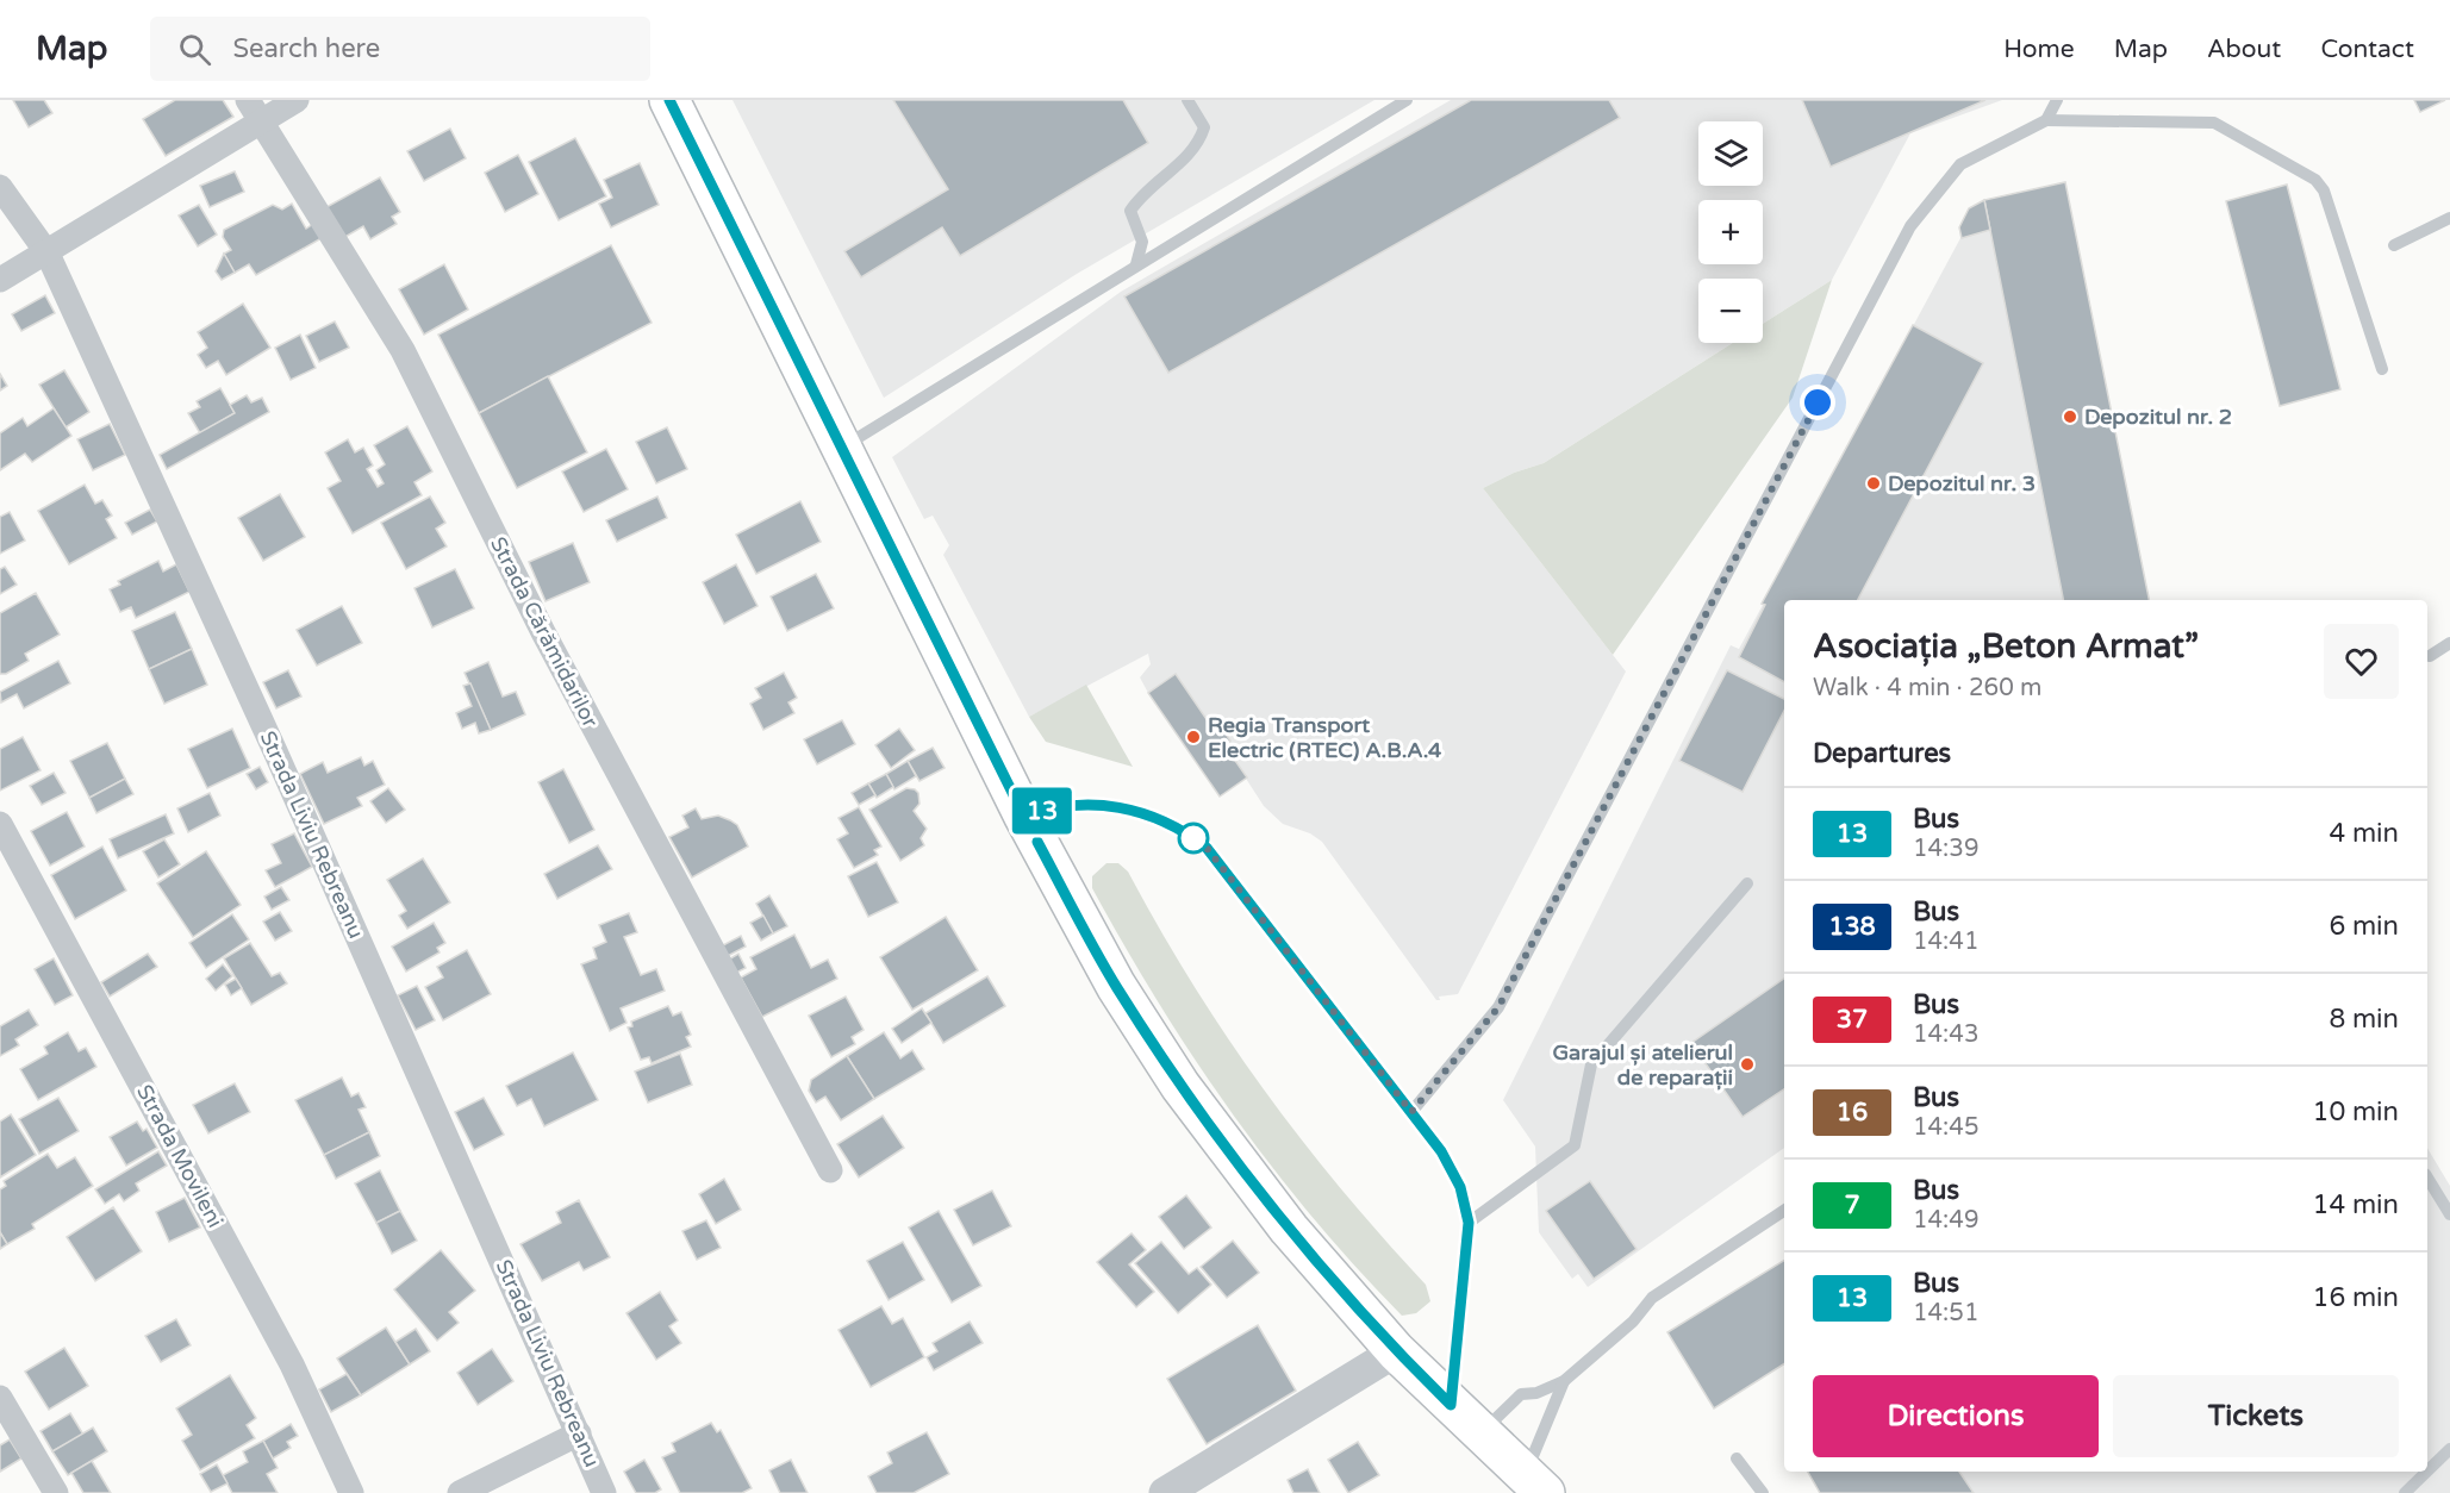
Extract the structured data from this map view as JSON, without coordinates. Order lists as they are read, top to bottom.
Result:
{
  "streets": {
    "street": ["Strada Cărămidarilor", "Strada Liviu Rebreanu", "Strada Movileni"]
  },
  "places": [
    "Depozitul nr. 2",
    "Depozitul nr. 3",
    "Regia Transport Electric (RTEC) A.B.A.4",
    "Garajul și atelierul de reparații"
  ],
  "lines": ["bus line 13"],
  "page": {
    "header": "Map",
    "search": "Search here",
    "nav": [
      "Home",
      "Map",
      "About",
      "Contact"
    ],
    "on_map": "13",
    "map_buttons": ["+", "−"],
    "heading": [
      ["Asociația „Beton Armat”", "Walk · 4 min · 260 m"],
      "Departures"
    ],
    "list": [
      {
        "mark": "13",
        "name": "Bus",
        "note": "14:39",
        "value": "4 min"
      },
      {
        "mark": "138",
        "name": "Bus",
        "note": "14:41",
        "value": "6 min"
      },
      {
        "mark": "37",
        "name": "Bus",
        "note": "14:43",
        "value": "8 min"
      },
      {
        "mark": "16",
        "name": "Bus",
        "note": "14:45",
        "value": "10 min"
      },
      {
        "mark": "7",
        "name": "Bus",
        "note": "14:49",
        "value": "14 min"
      },
      {
        "mark": "13",
        "name": "Bus",
        "note": "14:51",
        "value": "16 min"
      }
    ],
    "buttons": ["Directions", "Tickets"]
  }
}
